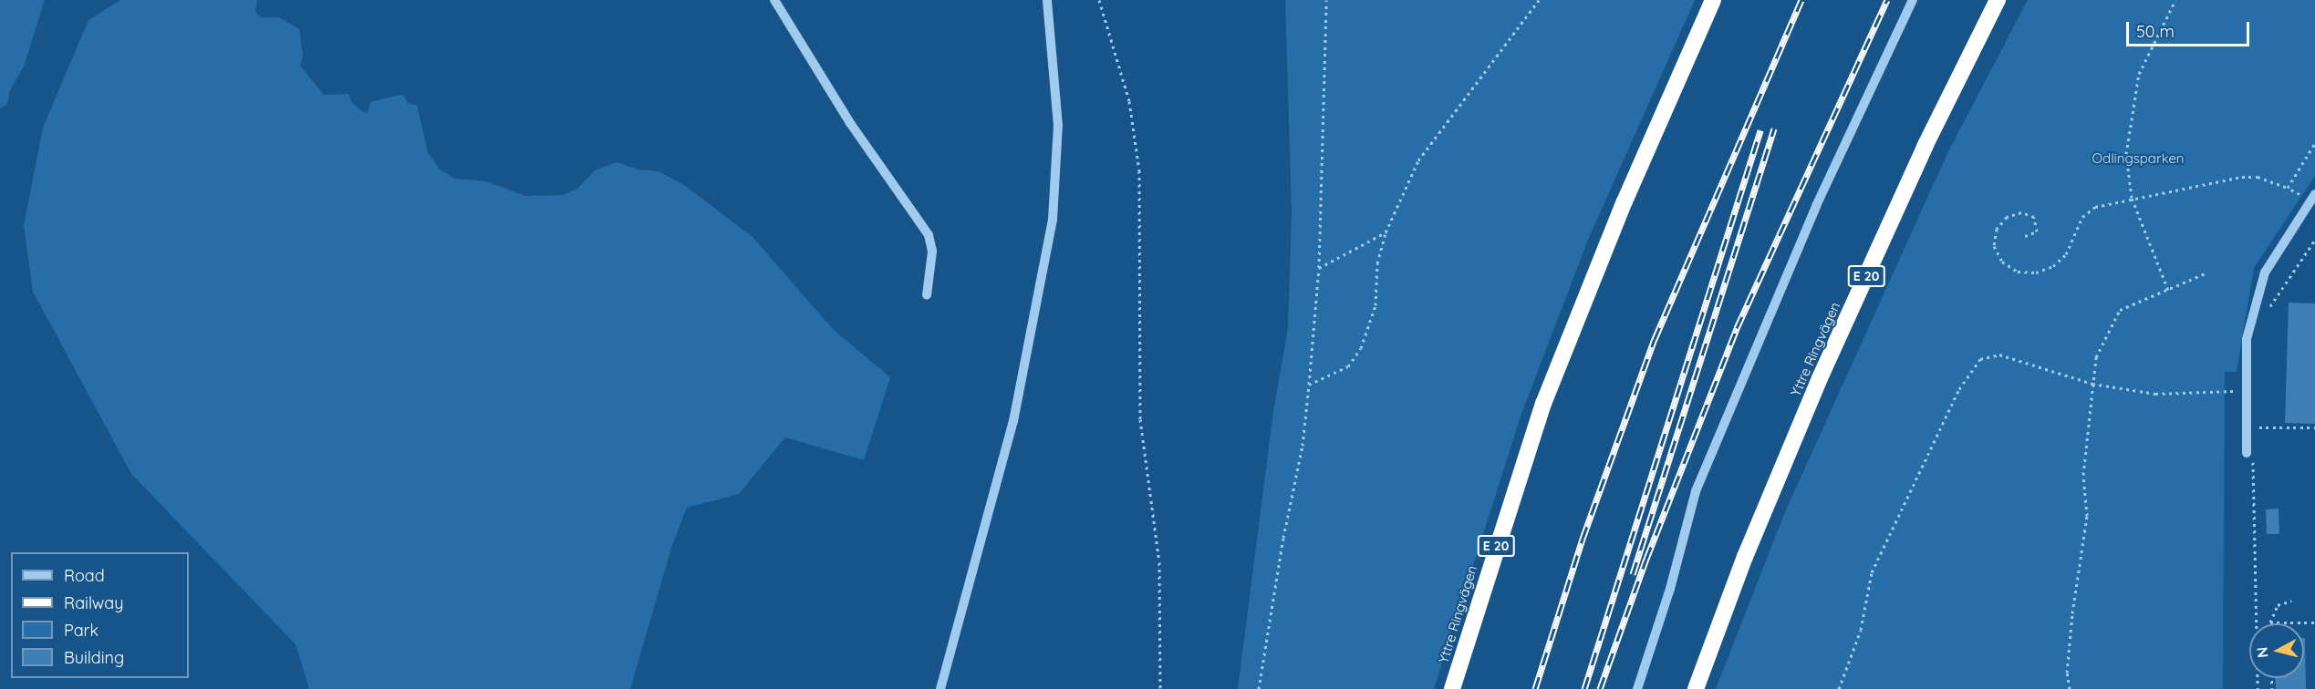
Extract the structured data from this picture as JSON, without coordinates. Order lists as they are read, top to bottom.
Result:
{
  "streets": {
    "highway": ["E 20", "Yttre Ringvägen"]
  },
  "parks": ["Odlingsparken"],
  "legend": [
    "Road",
    "Railway",
    "Park",
    "Building"
  ],
  "scale_bar": "50 m",
  "north": "left"
}
